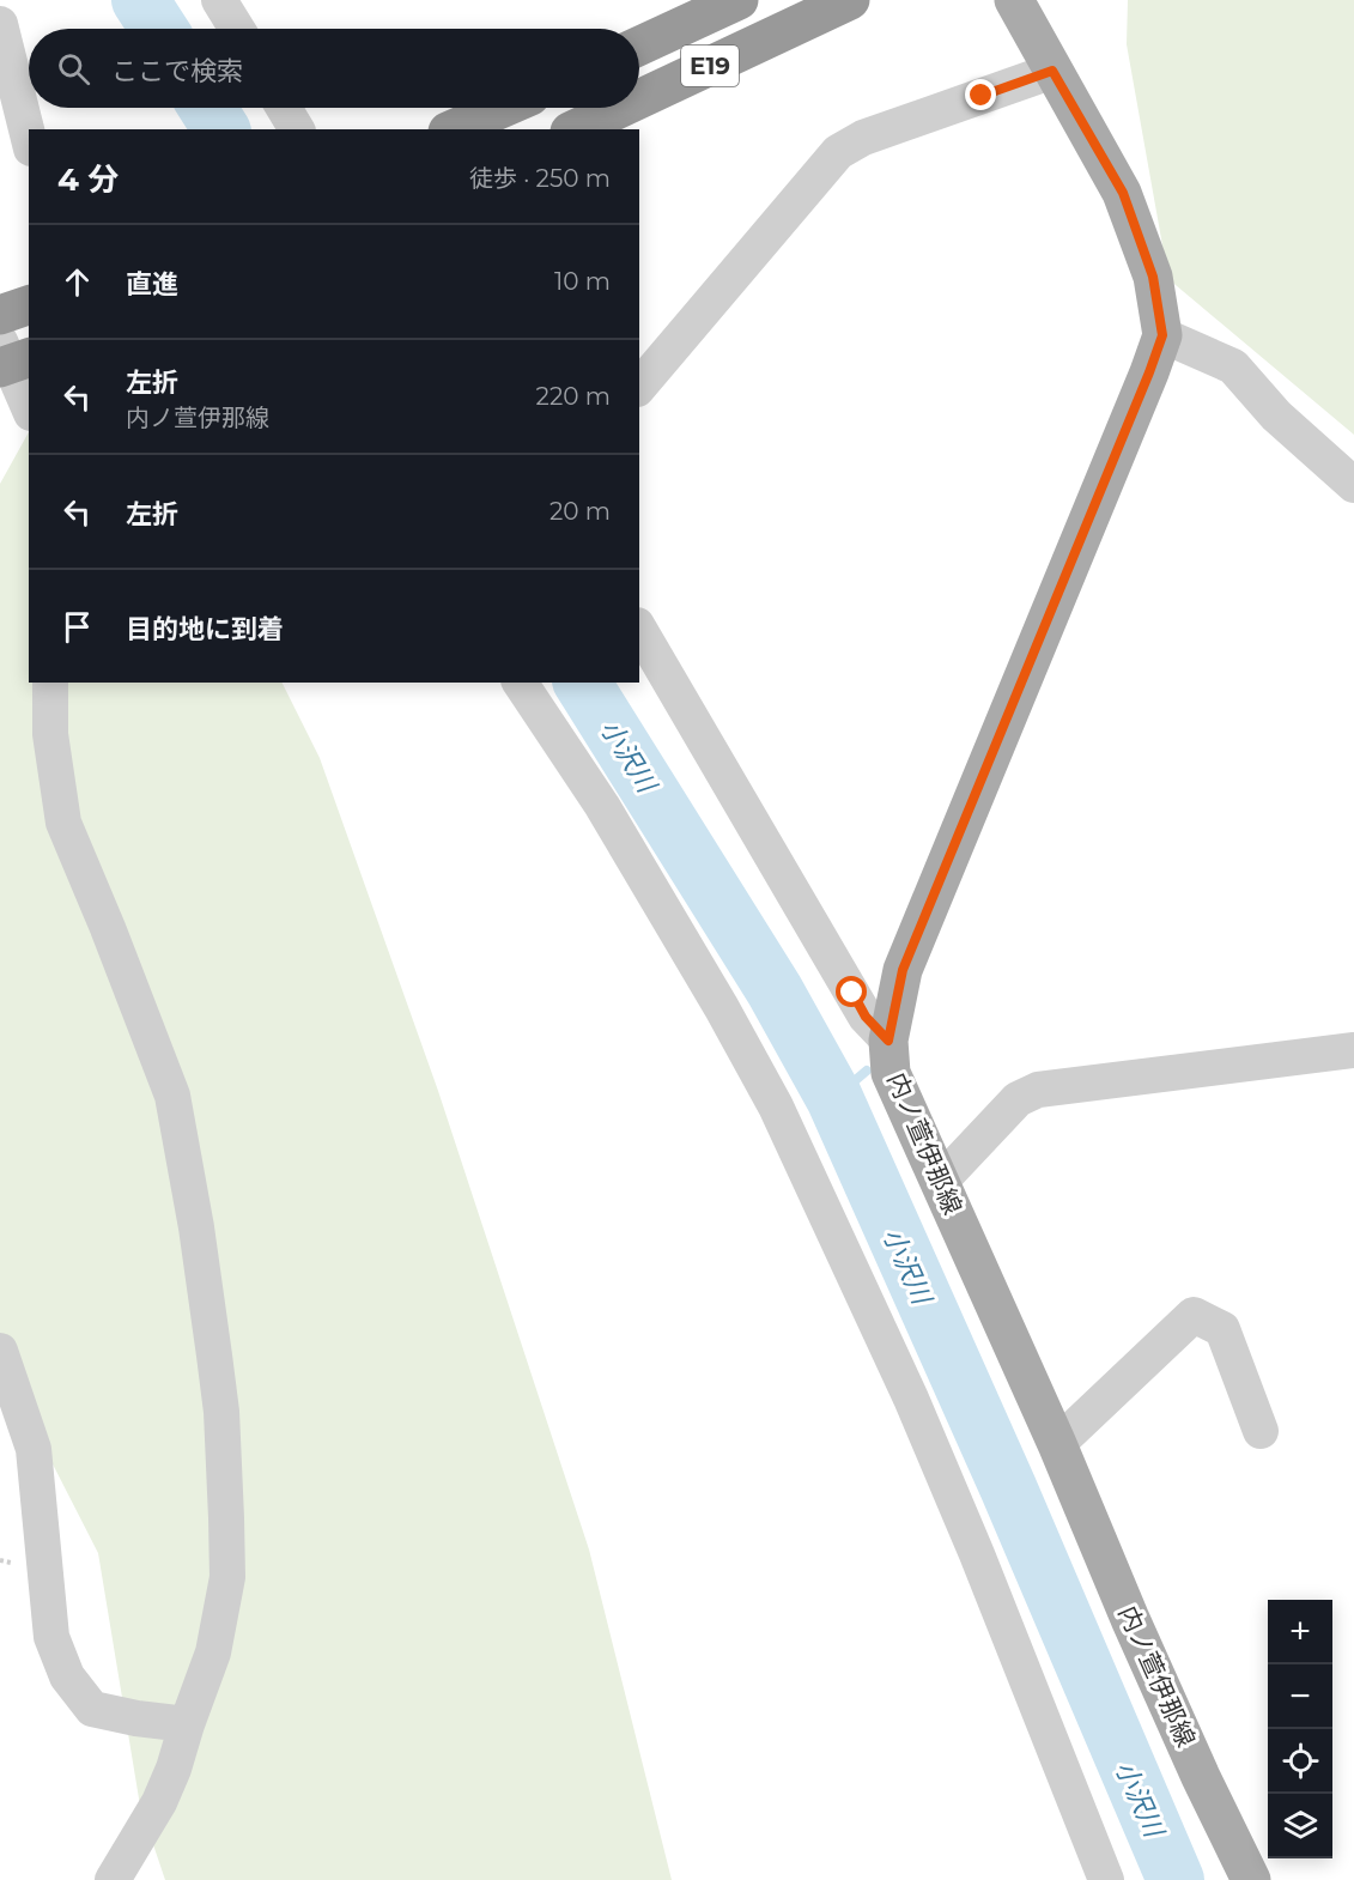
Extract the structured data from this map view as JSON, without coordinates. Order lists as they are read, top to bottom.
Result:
{
  "streets": {
    "highway": ["E19"],
    "main road": ["内ノ萱伊那線"]
  },
  "water": ["小沢川"],
  "page": {
    "search": "ここで検索",
    "heading": ["4 分", "徒歩 · 250 m"],
    "list": [
      ["直進", "10 m"],
      ["左折", "内ノ萱伊那線", "220 m"],
      ["左折", "20 m"],
      "目的地に到着"
    ],
    "map_buttons": ["+", "−"]
  }
}
